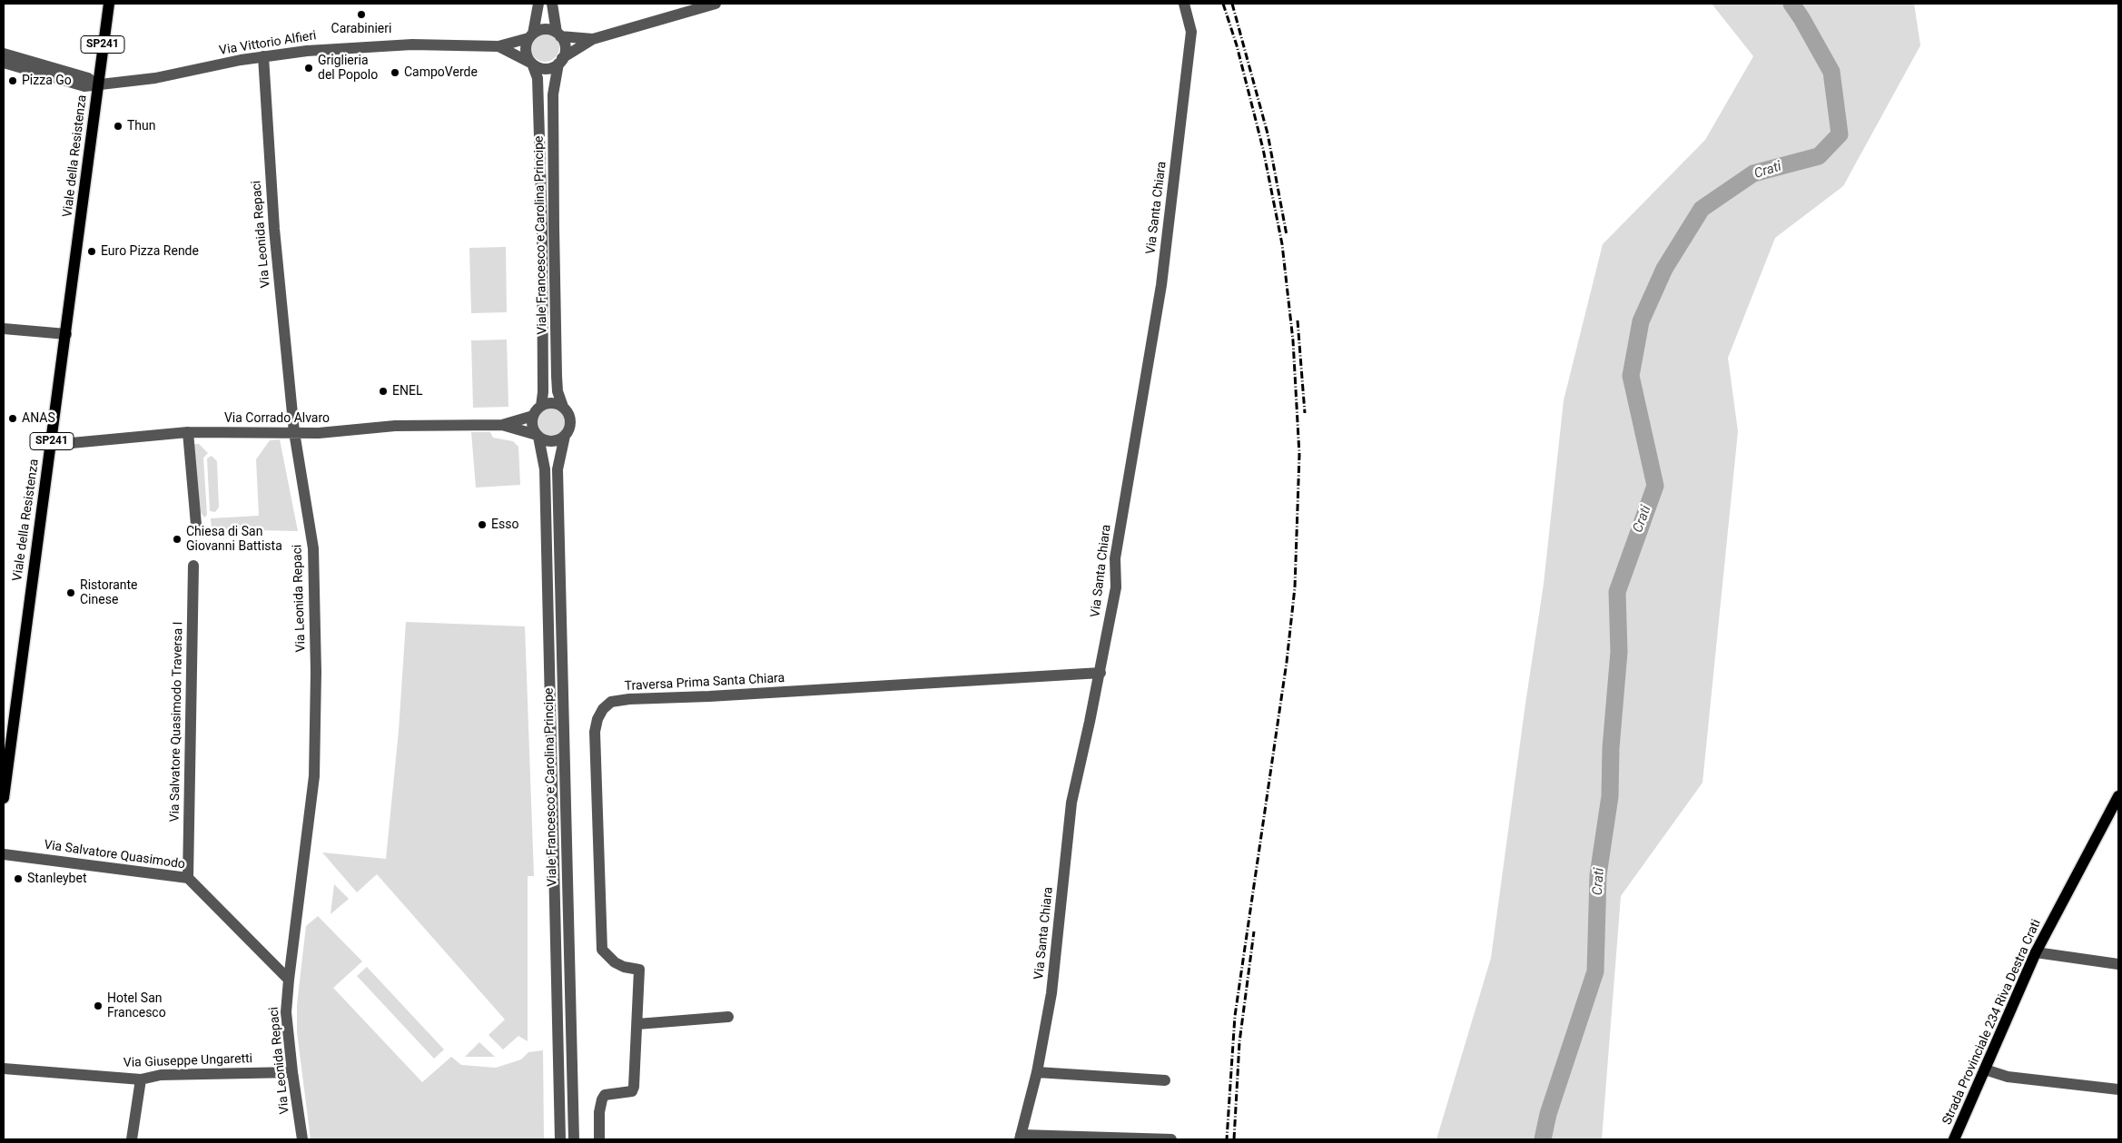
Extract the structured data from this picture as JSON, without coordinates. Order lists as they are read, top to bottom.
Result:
{
  "streets": {
    "main road": ["SP241", "Viale della Resistenza", "Strada Provinciale 234 Riva Destra Crati"],
    "street": [
      "Via Vittorio Alfieri",
      "Via Santa Chiara",
      "Via Leonida Repaci",
      "Viale Francesco e Carolina Principe",
      "Via Corrado Alvaro",
      "Traversa Prima Santa Chiara",
      "Via Salvatore Quasimodo Traversa I",
      "Via Salvatore Quasimodo",
      "Via Giuseppe Ungaretti"
    ]
  },
  "crossings": [
    ["Via Vittorio Alfieri", "SP241"],
    ["Via Vittorio Alfieri", "Viale della Resistenza"],
    ["Via Vittorio Alfieri", "Via Leonida Repaci"],
    ["Via Vittorio Alfieri", "Viale Francesco e Carolina Principe"],
    ["SP241", "Viale della Resistenza"],
    ["Viale della Resistenza", "Via Corrado Alvaro"],
    ["Via Santa Chiara", "Traversa Prima Santa Chiara"],
    ["Via Leonida Repaci", "Via Corrado Alvaro"],
    ["Via Leonida Repaci", "Via Salvatore Quasimodo"],
    ["Via Leonida Repaci", "Via Giuseppe Ungaretti"],
    ["Viale Francesco e Carolina Principe", "Via Corrado Alvaro"],
    ["Via Salvatore Quasimodo Traversa I", "Via Salvatore Quasimodo"]
  ],
  "water": ["Crati"],
  "places": [
    "Carabinieri",
    "Griglieria del Popolo",
    "CampoVerde",
    "Pizza Go",
    "Thun",
    "Euro Pizza Rende",
    "ENEL",
    "ANAS",
    "Esso",
    "Chiesa di San Giovanni Battista",
    "Ristorante Cinese",
    "Stanleybet",
    "Hotel San Francesco"
  ]
}
